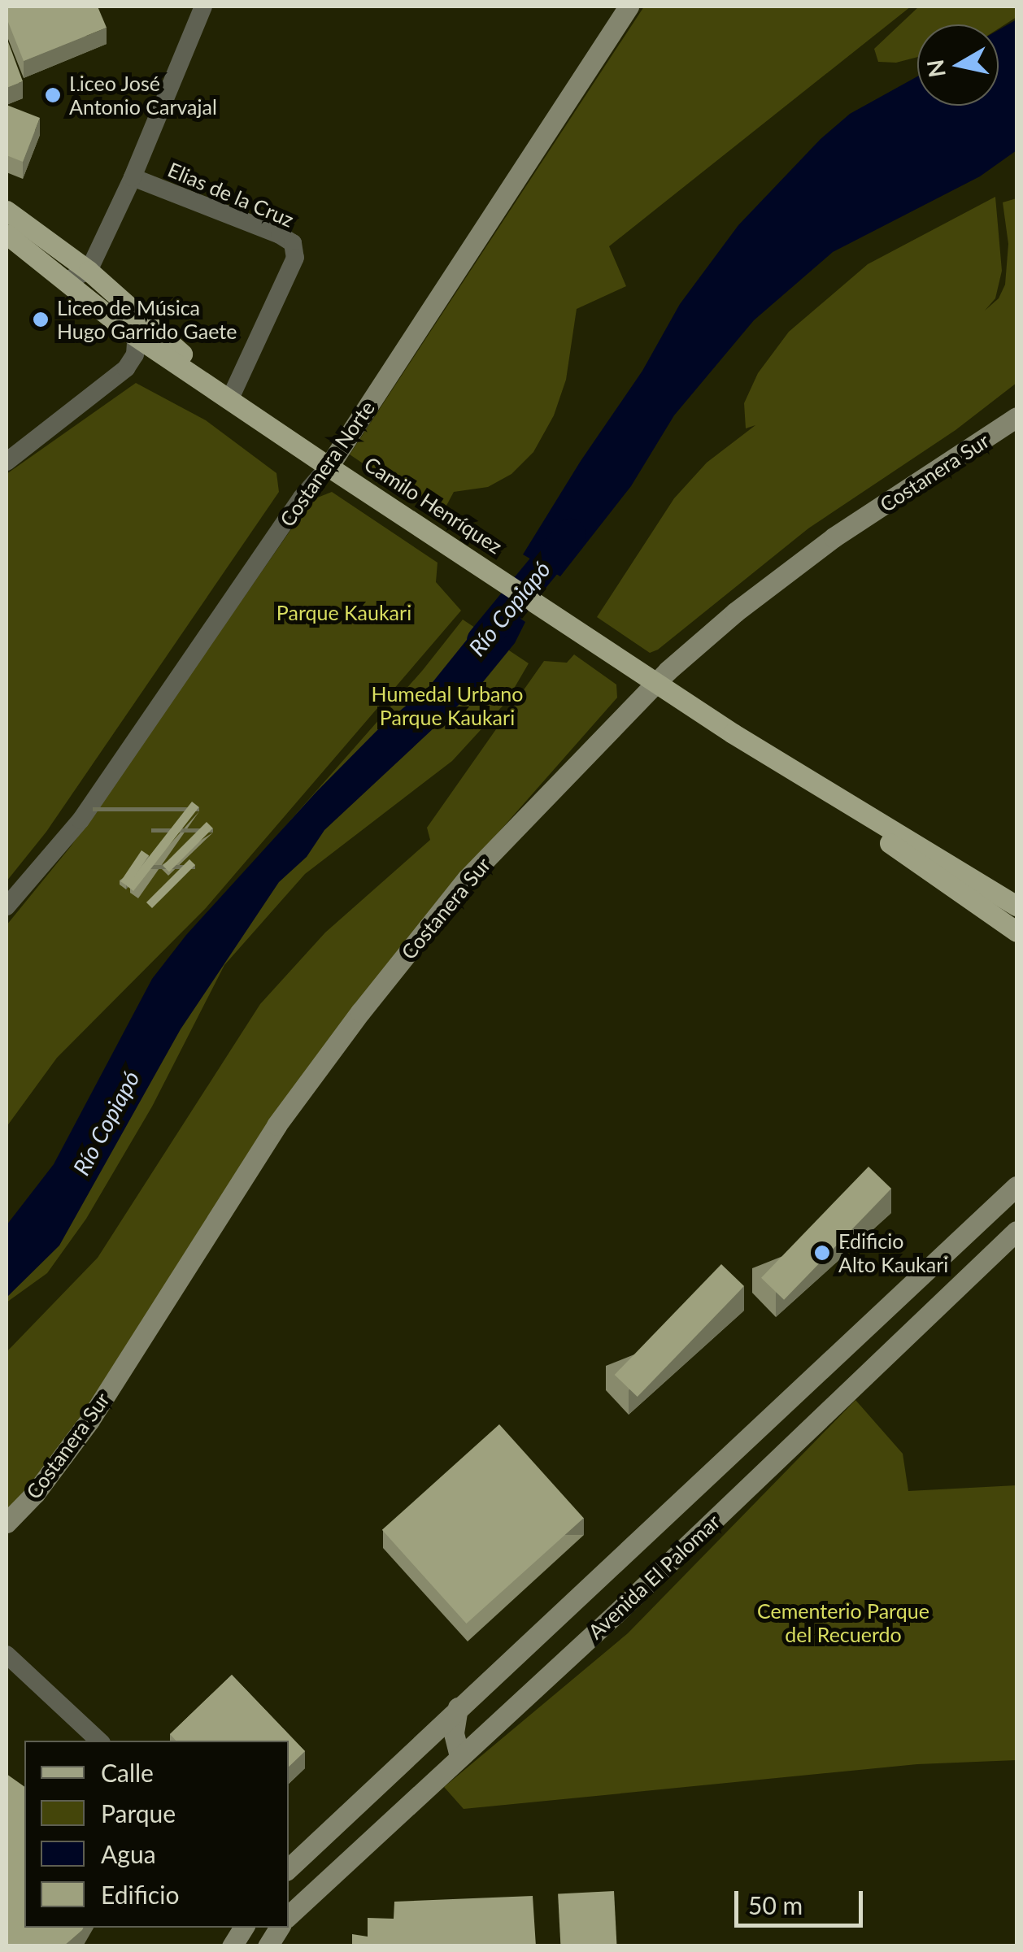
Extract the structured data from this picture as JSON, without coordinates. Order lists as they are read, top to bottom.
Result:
{
  "streets": {
    "main road": ["Camilo Henríquez"],
    "street": [
      "Elias de la Cruz",
      "Costanera Norte",
      "Costanera Sur",
      "Avenida El Palomar"
    ]
  },
  "crossings": [
    ["Elias de la Cruz", "Camilo Henríquez"],
    ["Costanera Norte", "Camilo Henríquez"],
    ["Costanera Sur", "Camilo Henríquez"]
  ],
  "water": ["Río Copiapó"],
  "parks": ["Parque Kaukari", "Humedal Urbano Parque Kaukari", "Cementerio Parque del Recuerdo"],
  "places": ["Liceo José Antonio Carvajal", "Liceo de Música Hugo Garrido Gaete", "Edificio Alto Kaukari"],
  "legend": [
    "Calle",
    "Parque",
    "Agua",
    "Edificio"
  ],
  "scale_bar": "50 m",
  "north": "left"
}
